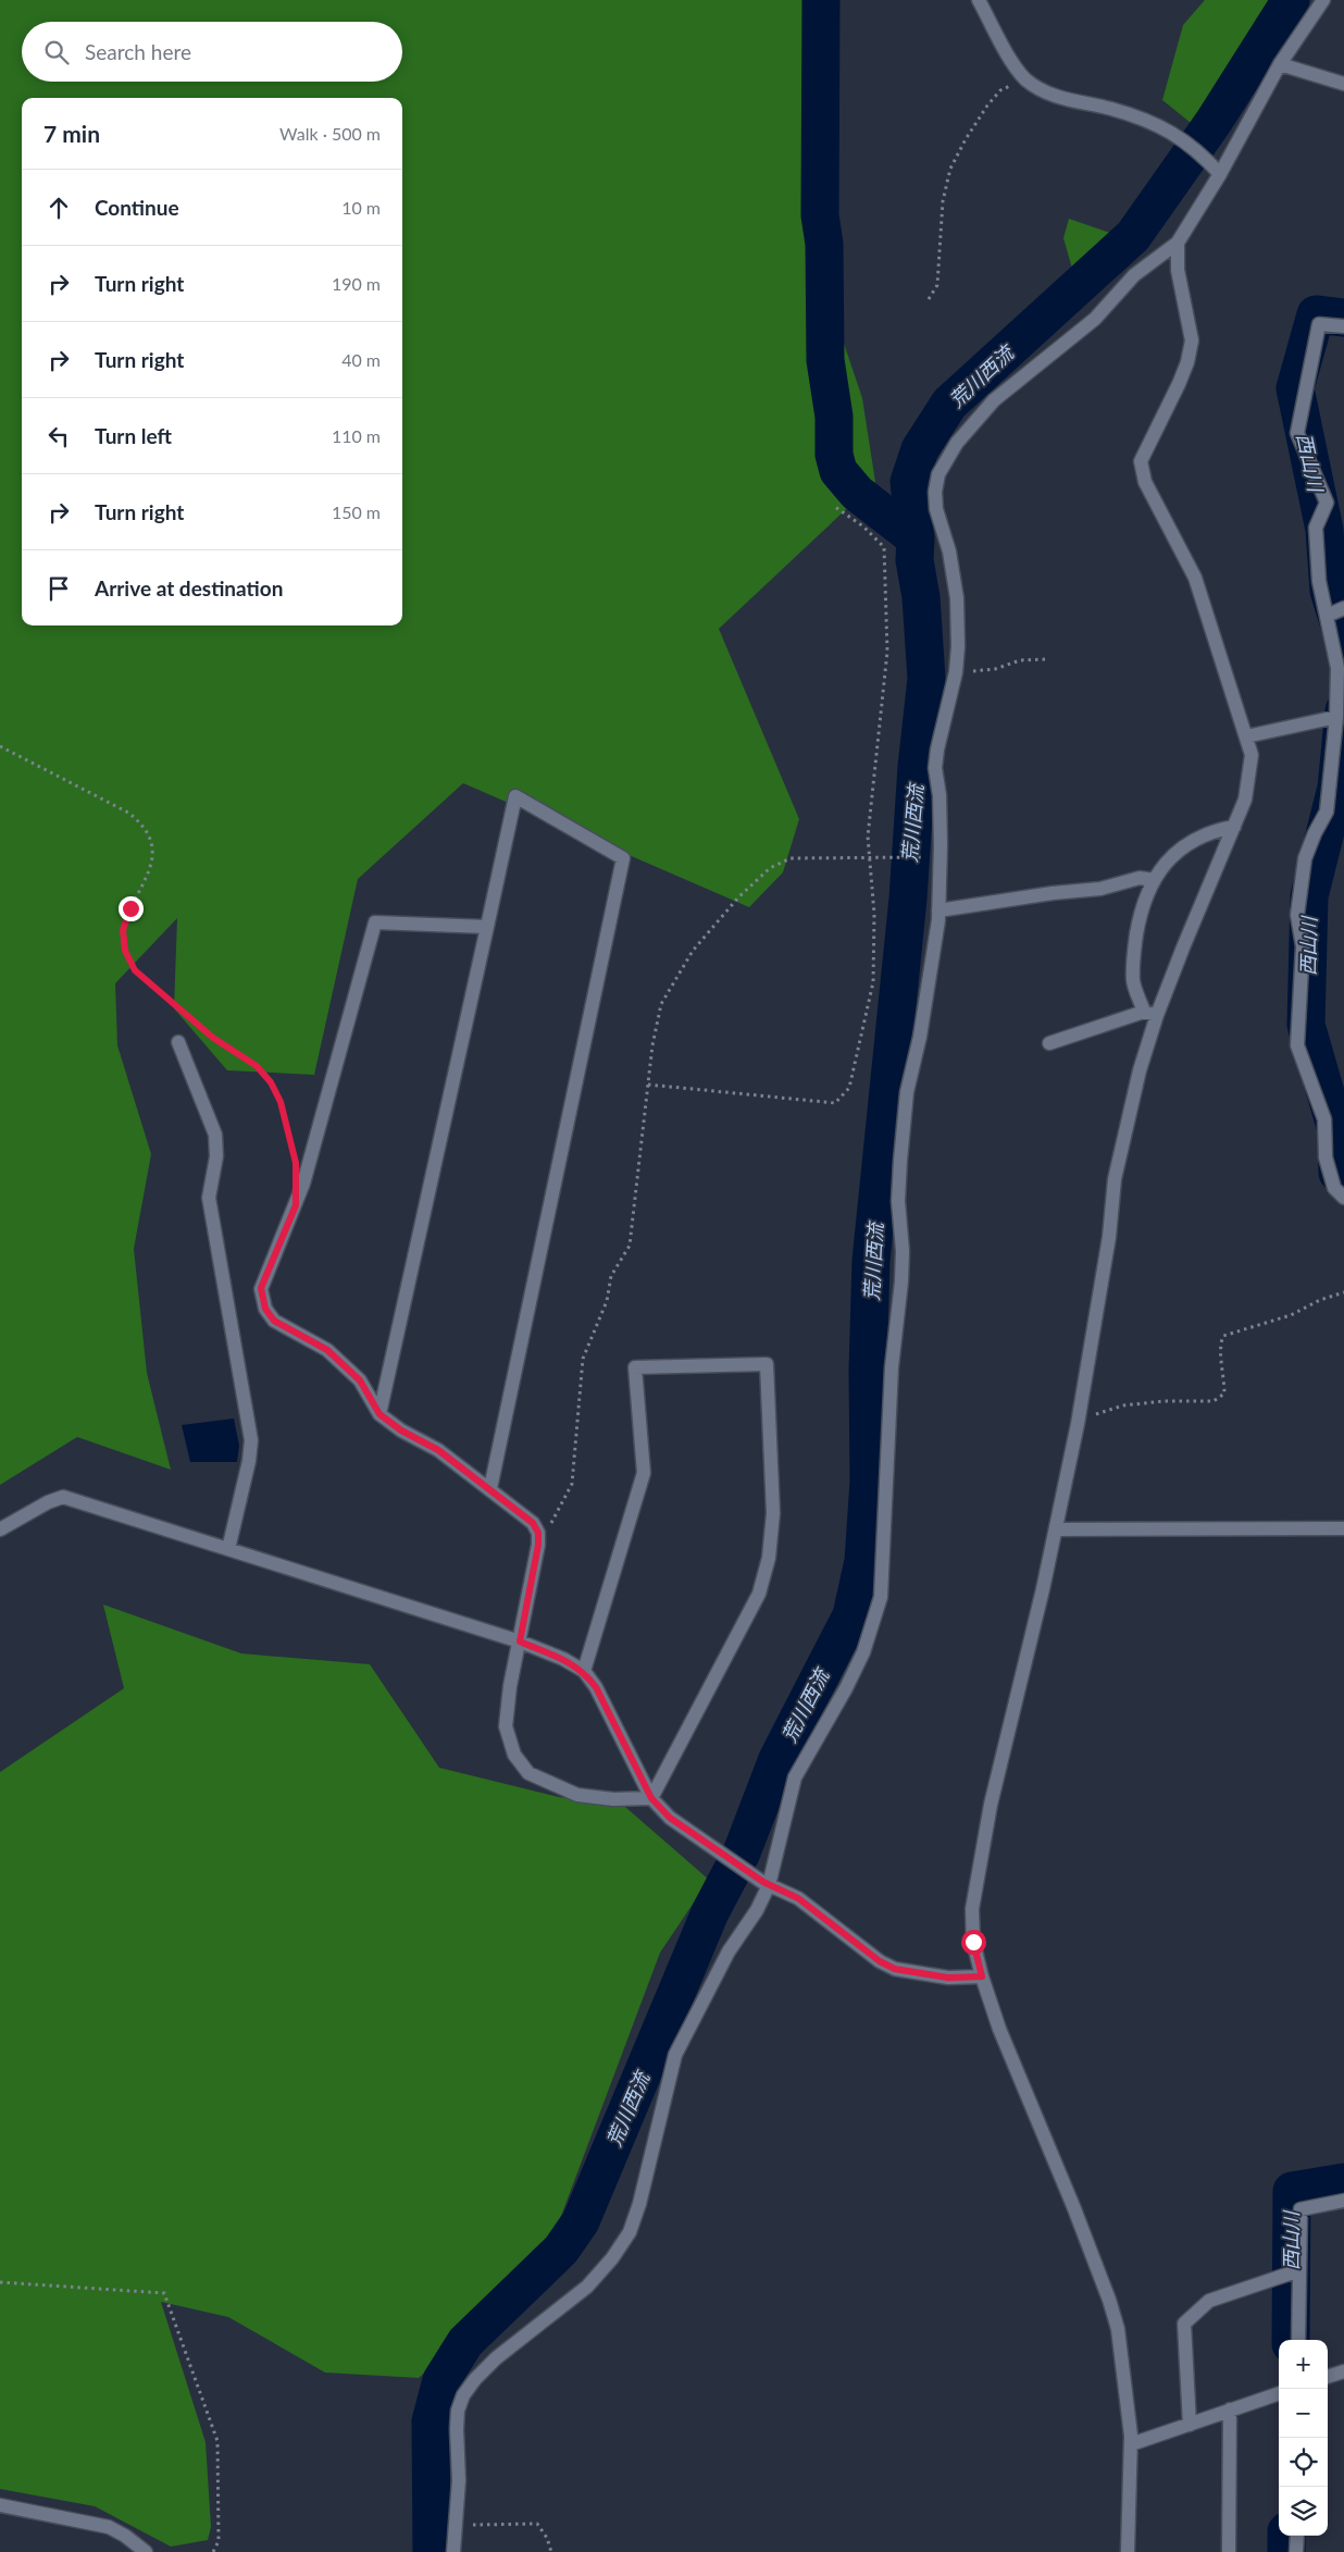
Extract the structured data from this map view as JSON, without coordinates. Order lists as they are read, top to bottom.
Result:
{
  "water": ["荒川西流", "西山川"],
  "page": {
    "search": "Search here",
    "heading": ["7 min", "Walk · 500 m"],
    "list": [
      ["Continue", "10 m"],
      ["Turn right", "190 m"],
      ["Turn right", "40 m"],
      ["Turn left", "110 m"],
      ["Turn right", "150 m"],
      "Arrive at destination"
    ],
    "map_buttons": ["+", "−"]
  }
}
